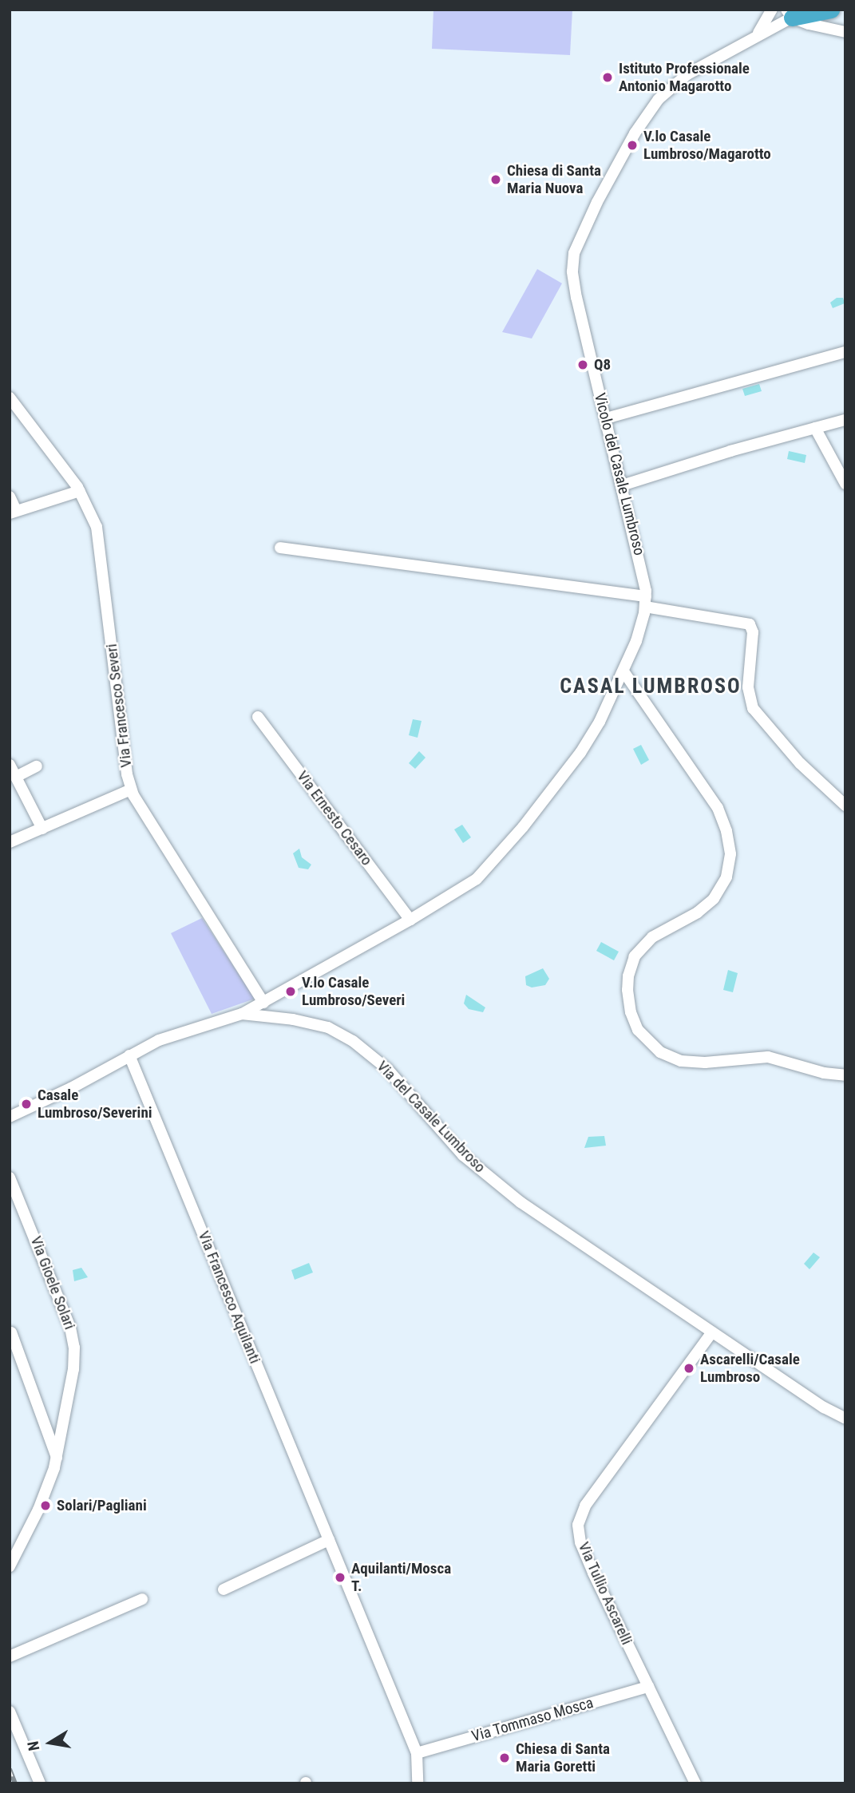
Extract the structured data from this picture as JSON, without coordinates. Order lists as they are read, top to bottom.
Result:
{
  "streets": {
    "street": [
      "Vicolo del Casale Lumbroso",
      "Via Francesco Severi",
      "Via Ernesto Cesaro",
      "Via del Casale Lumbroso",
      "Via Gioele Solari",
      "Via Francesco Aquilanti",
      "Via Tullio Ascarelli",
      "Via Tommaso Mosca"
    ]
  },
  "crossings": [
    ["Vicolo del Casale Lumbroso", "Via Francesco Severi"],
    ["Vicolo del Casale Lumbroso", "Via Ernesto Cesaro"],
    ["Vicolo del Casale Lumbroso", "Via del Casale Lumbroso"],
    ["Via del Casale Lumbroso", "Via Francesco Aquilanti"],
    ["Via del Casale Lumbroso", "Via Tullio Ascarelli"],
    ["Via Francesco Aquilanti", "Via Tommaso Mosca"],
    ["Via Tullio Ascarelli", "Via Tommaso Mosca"]
  ],
  "districts": ["CASAL LUMBROSO"],
  "places": [
    "Istituto Professionale Antonio Magarotto",
    "V.lo Casale Lumbroso/Magarotto",
    "Chiesa di Santa Maria Nuova",
    "Q8",
    "V.lo Casale Lumbroso/Severi",
    "Casale Lumbroso/Severini",
    "Ascarelli/Casale Lumbroso",
    "Solari/Pagliani",
    "Aquilanti/Mosca T.",
    "Chiesa di Santa Maria Goretti"
  ],
  "north": "left"
}
